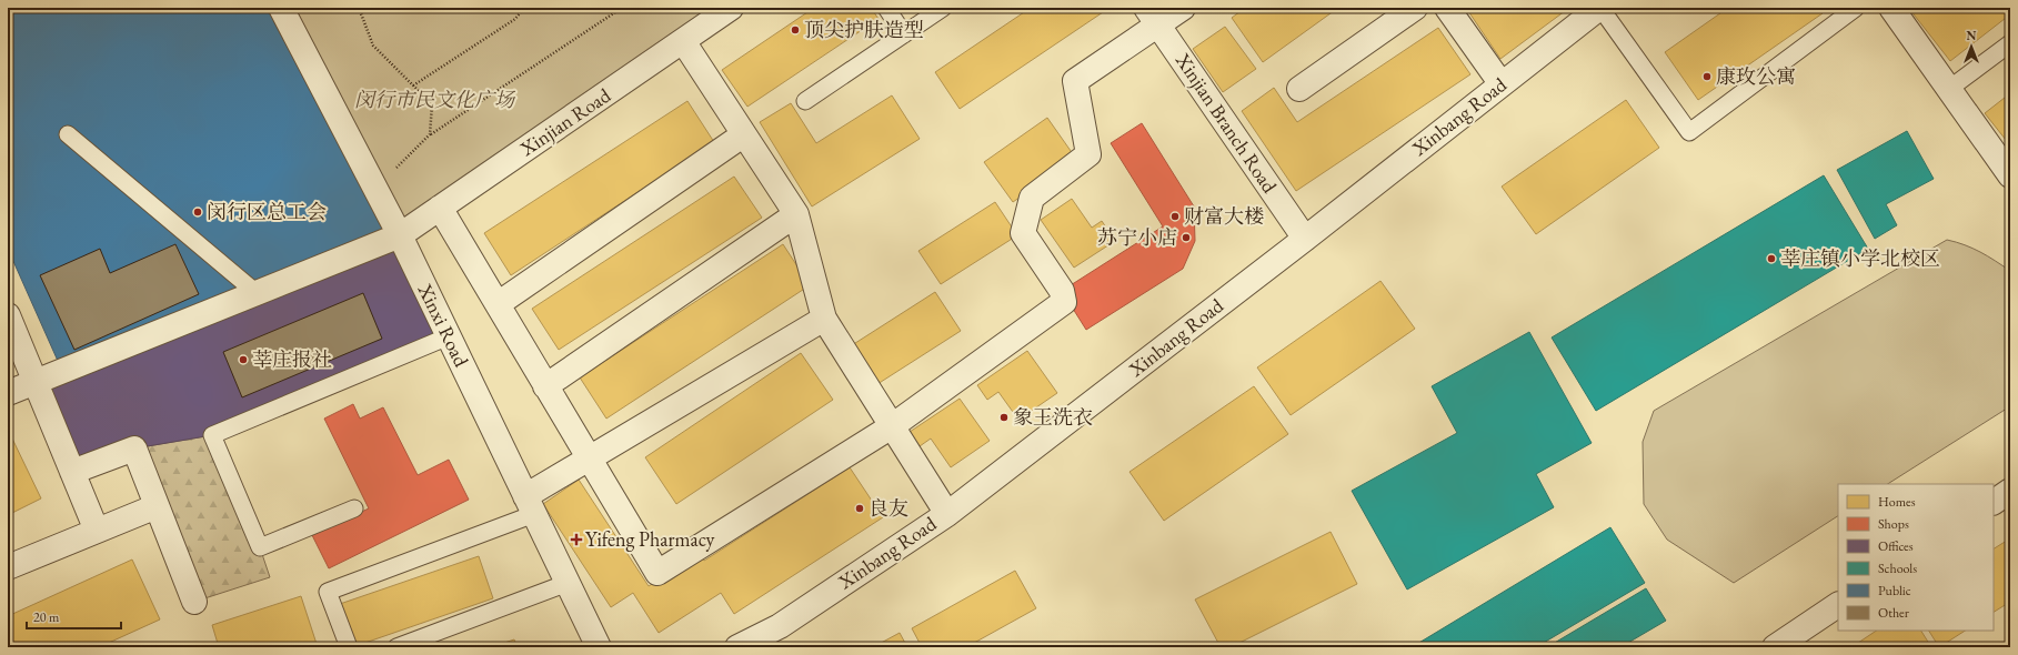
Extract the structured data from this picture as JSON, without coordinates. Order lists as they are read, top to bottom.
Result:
{
  "streets": {
    "street": [
      "Xinbang Road",
      "Xinjian Road",
      "Xinjian Branch Road",
      "Xinxi Road"
    ]
  },
  "crossings": [
    ["Xinbang Road", "Xinjian Branch Road"],
    ["Xinjian Road", "Xinxi Road"]
  ],
  "parks": ["闵行市民文化广场"],
  "places": {
    "other": [
      "顶尖护肤造型",
      "康玫公寓",
      "闵行区总工会",
      "财富大楼",
      "苏宁小店",
      "莘庄镇小学北校区",
      "莘庄报社",
      "象王洗衣",
      "良友"
    ],
    "health": ["Yifeng Pharmacy"]
  },
  "legend": [
    "Homes",
    "Shops",
    "Offices",
    "Schools",
    "Public",
    "Other"
  ],
  "scale_bar": "20 m",
  "north": "top"
}
